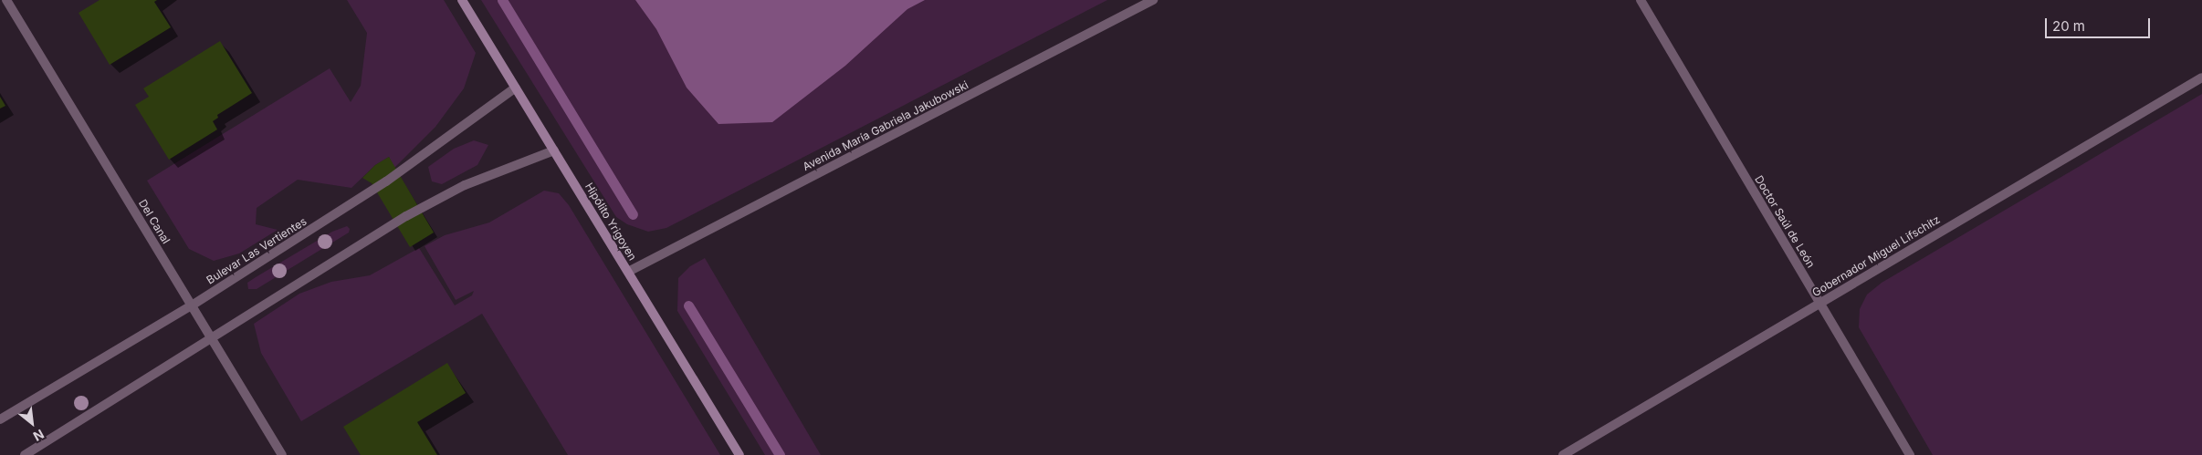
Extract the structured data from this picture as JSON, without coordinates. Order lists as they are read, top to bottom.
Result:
{
  "streets": {
    "main road": ["Hipólito Yrigoyen"],
    "street": [
      "Avenida María Gabriela Jakubowski",
      "Del Canal",
      "Doctor Saúl de León",
      "Bulevar Las Vertientes",
      "Gobernador Miguel Lifschitz"
    ]
  },
  "crossings": [
    ["Avenida María Gabriela Jakubowski", "Hipólito Yrigoyen"],
    ["Del Canal", "Bulevar Las Vertientes"],
    ["Hipólito Yrigoyen", "Bulevar Las Vertientes"],
    ["Doctor Saúl de León", "Gobernador Miguel Lifschitz"]
  ],
  "scale_bar": "20 m",
  "north": "bottom right"
}
